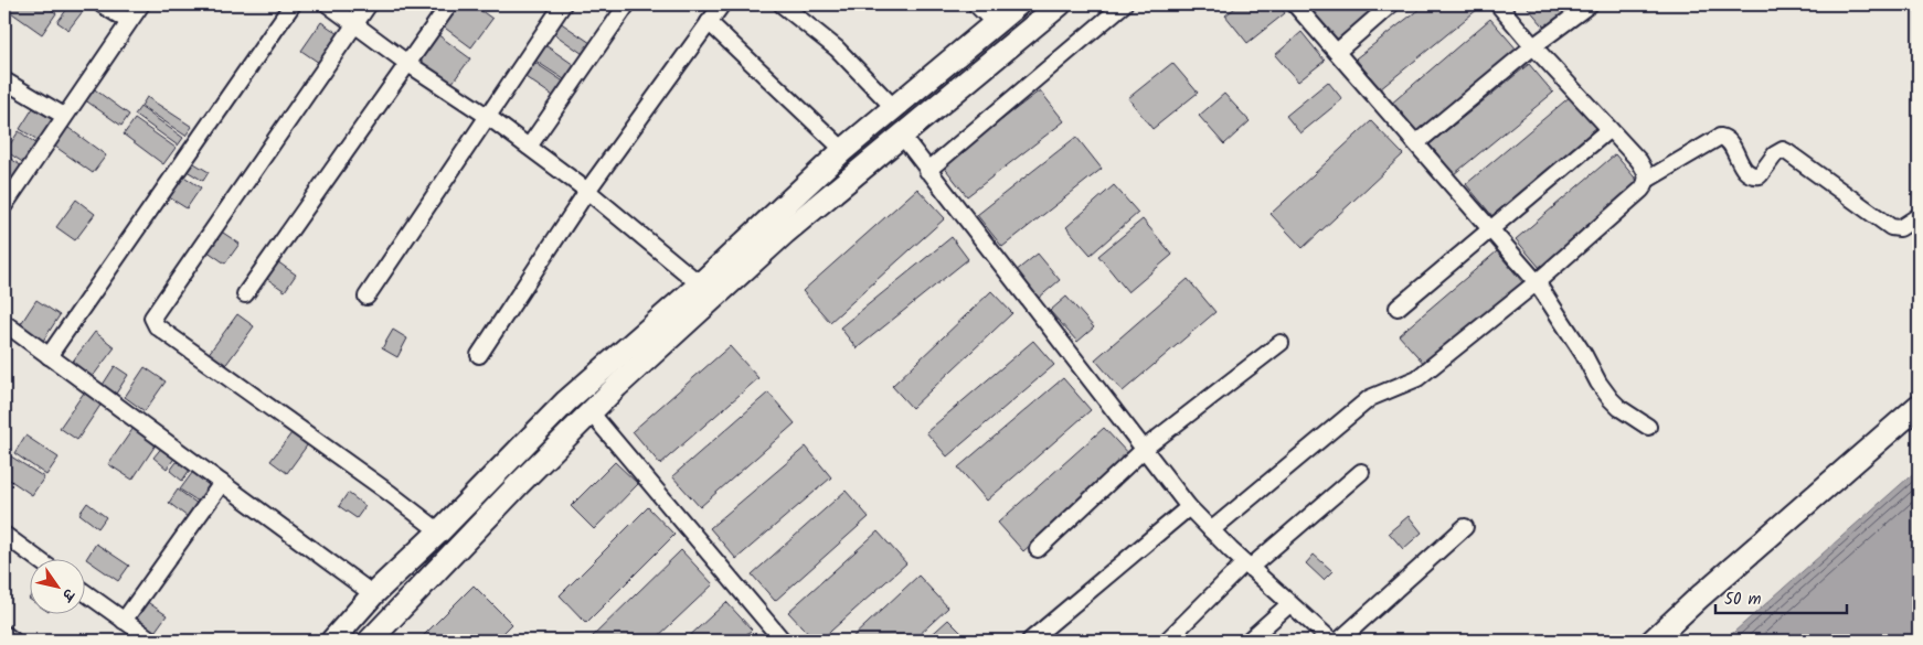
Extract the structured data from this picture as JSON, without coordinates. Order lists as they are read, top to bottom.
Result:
{
  "scale_bar": "50 m",
  "north": "bottom right"
}
